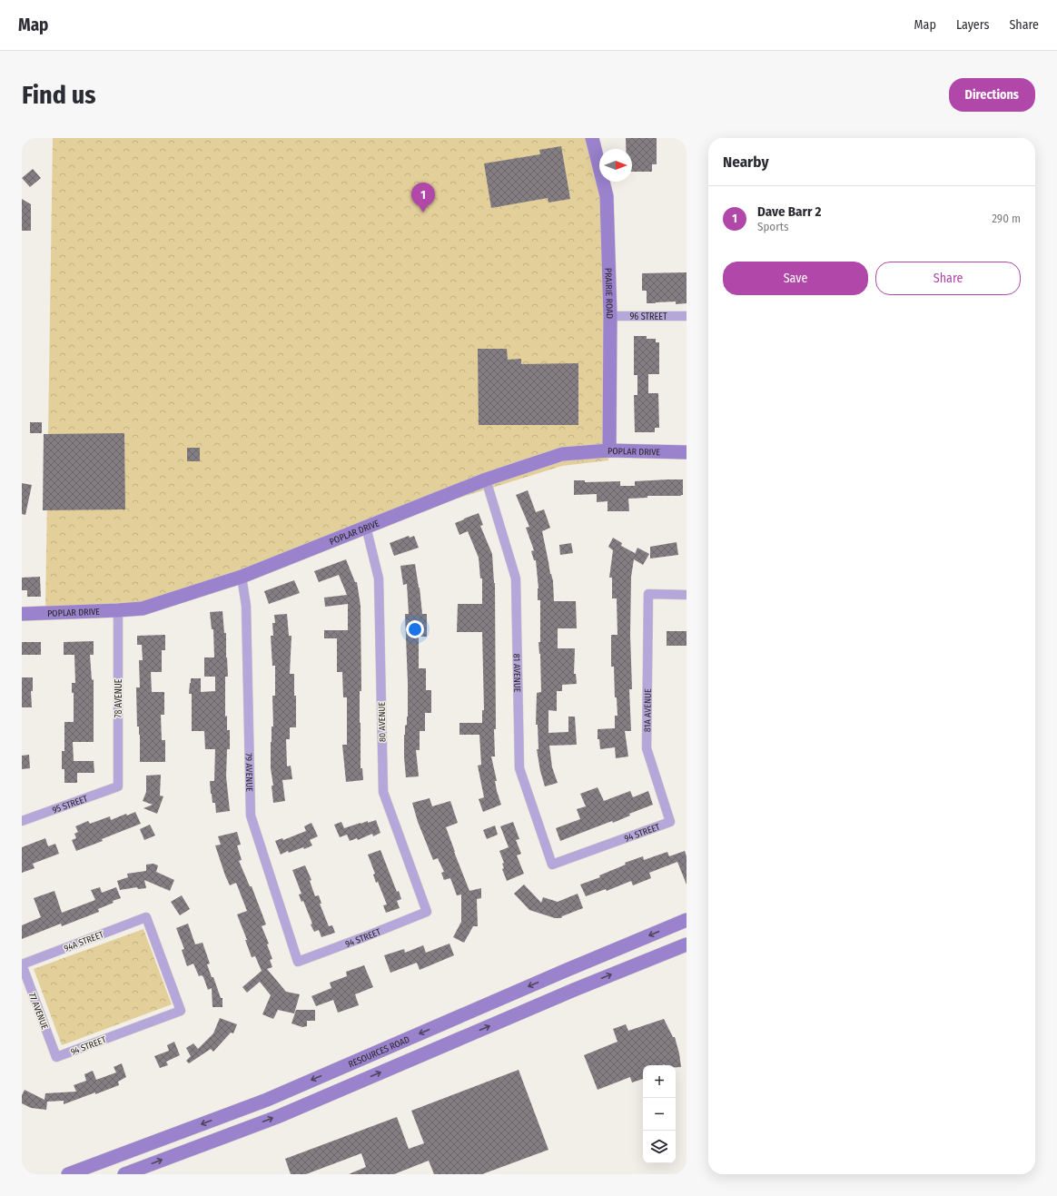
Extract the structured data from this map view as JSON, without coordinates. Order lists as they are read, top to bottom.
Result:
{
  "streets": {
    "main road": ["PRAIRIE ROAD", "POPLAR DRIVE", "RESOURCES ROAD"],
    "street": [
      "96 STREET",
      "81 AVENUE",
      "78 AVENUE",
      "81A AVENUE",
      "80 AVENUE",
      "79 AVENUE",
      "95 STREET",
      "94 STREET",
      "94A STREET",
      "77 AVENUE"
    ]
  },
  "crossings": [
    ["PRAIRIE ROAD", "96 STREET"],
    ["PRAIRIE ROAD", "POPLAR DRIVE"],
    ["POPLAR DRIVE", "81 AVENUE"],
    ["POPLAR DRIVE", "78 AVENUE"],
    ["POPLAR DRIVE", "80 AVENUE"],
    ["POPLAR DRIVE", "79 AVENUE"],
    ["81 AVENUE", "94 STREET"],
    ["78 AVENUE", "95 STREET"],
    ["81A AVENUE", "94 STREET"],
    ["80 AVENUE", "94 STREET"],
    ["79 AVENUE", "94 STREET"],
    ["94 STREET", "94A STREET"],
    ["94 STREET", "77 AVENUE"],
    ["94A STREET", "77 AVENUE"]
  ],
  "north": "right",
  "page": {
    "header": "Map",
    "nav": ["Map", "Layers", "Share"],
    "buttons": [
      "Directions",
      ["Save", "Share"]
    ],
    "title": "Find us",
    "heading": "Nearby",
    "pins": "1",
    "list": [
      {
        "mark": "1",
        "name": "Dave Barr 2",
        "note": "Sports",
        "value": "290 m"
      }
    ],
    "map_buttons": ["+", "−"]
  }
}
